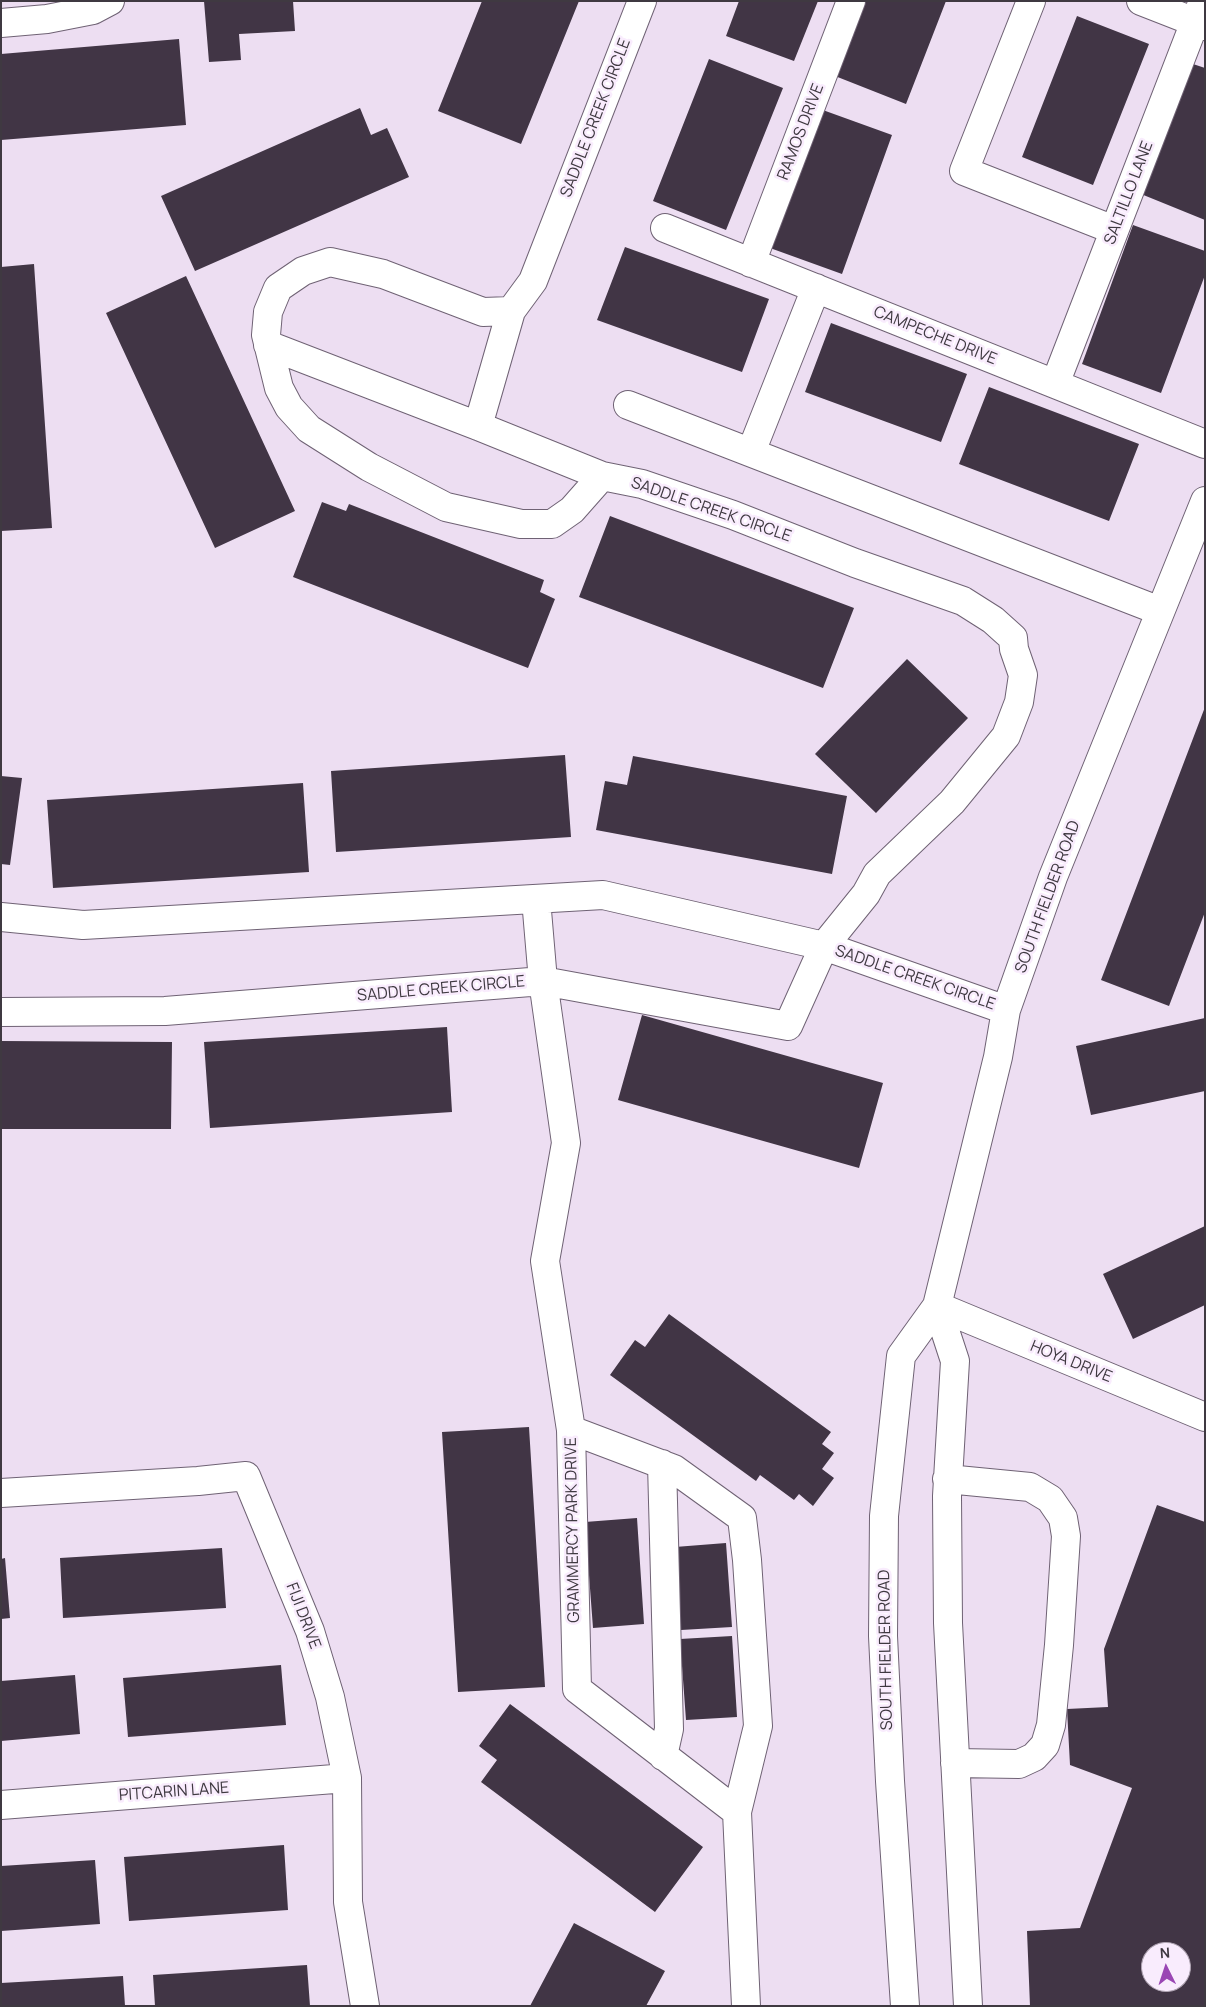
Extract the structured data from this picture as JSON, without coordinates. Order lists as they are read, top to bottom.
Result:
{
  "streets": {
    "street": [
      "SADDLE CREEK CIRCLE",
      "RAMOS DRIVE",
      "SALTILLO LANE",
      "CAMPECHE DRIVE",
      "SOUTH FIELDER ROAD",
      "HOYA DRIVE",
      "GRAMMERCY PARK DRIVE",
      "FIJI DRIVE",
      "PITCARIN LANE"
    ]
  },
  "crossings": [
    ["SADDLE CREEK CIRCLE", "SOUTH FIELDER ROAD"],
    ["SADDLE CREEK CIRCLE", "GRAMMERCY PARK DRIVE"],
    ["RAMOS DRIVE", "CAMPECHE DRIVE"],
    ["SALTILLO LANE", "CAMPECHE DRIVE"],
    ["SOUTH FIELDER ROAD", "HOYA DRIVE"],
    ["FIJI DRIVE", "PITCARIN LANE"]
  ],
  "north": "top"
}
